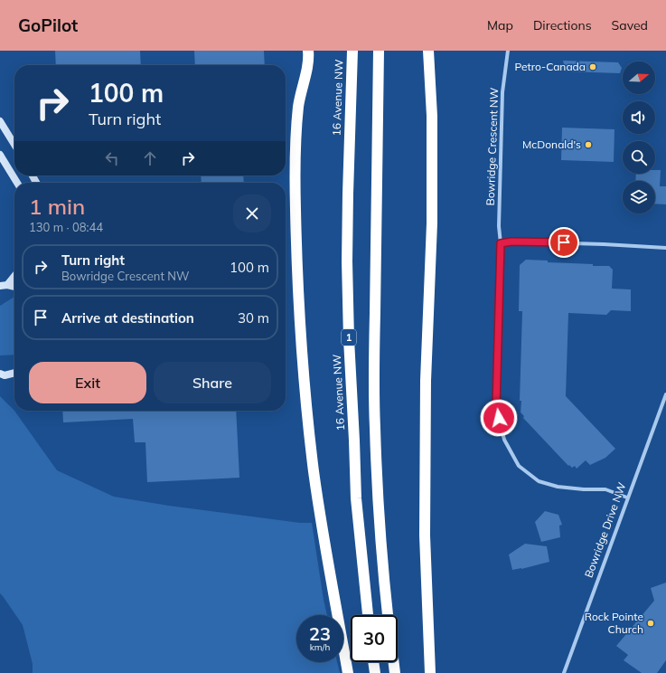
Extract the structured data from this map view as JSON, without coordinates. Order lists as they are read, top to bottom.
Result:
{
  "streets": {
    "highway": ["16 Avenue NW", "1"],
    "street": ["Bowridge Crescent NW", "Bowridge Drive NW"]
  },
  "crossings": [
    ["Bowridge Crescent NW", "Bowridge Drive NW"]
  ],
  "places": ["Petro-Canada", "McDonald's", "Rock Pointe Church"],
  "north": "right",
  "page": {
    "header": "GoPilot",
    "nav": ["Map", "Directions", "Saved"],
    "turn": ["100 m", "Turn right"],
    "heading": ["1 min", "130 m · 08:44"],
    "list": [
      {
        "name": "Turn right",
        "note": "Bowridge Crescent NW",
        "value": "100 m"
      },
      {
        "name": "Arrive at destination",
        "value": "30 m"
      }
    ],
    "buttons": ["Exit", "Share"],
    "speed": "23 km/h",
    "limit": "30"
  }
}
